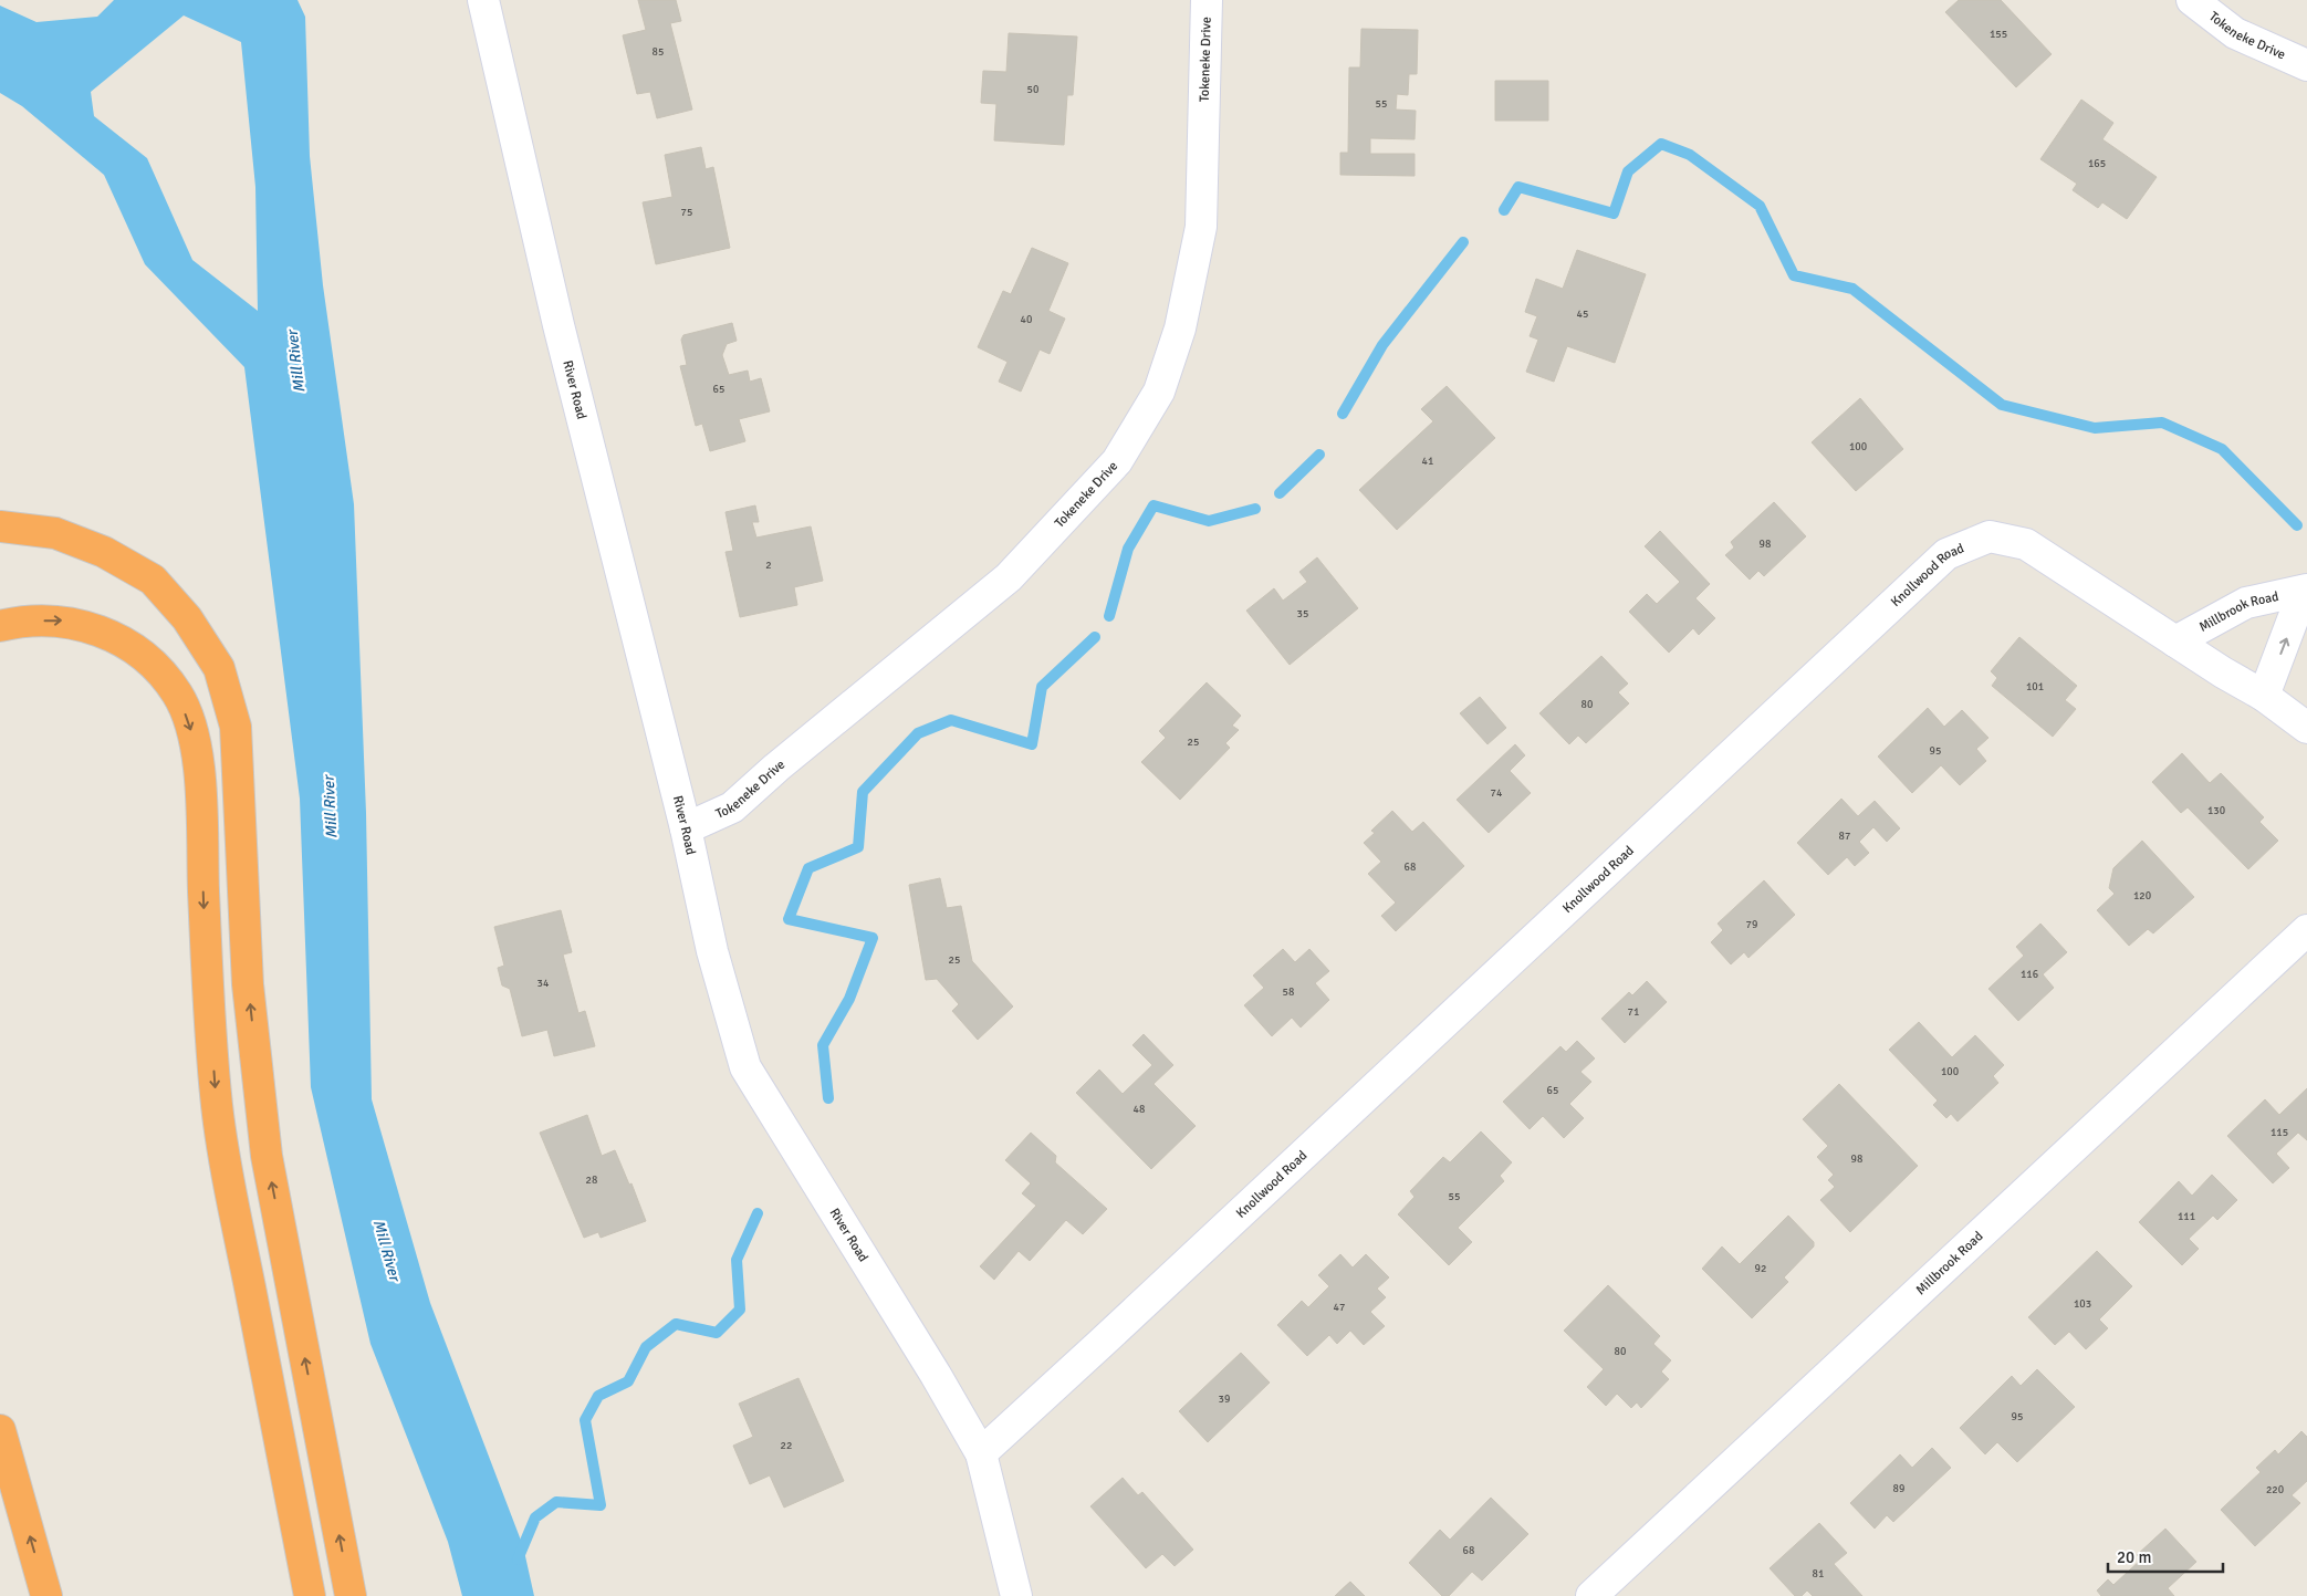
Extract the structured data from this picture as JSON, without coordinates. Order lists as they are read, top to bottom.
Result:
{
  "streets": {
    "street": [
      "Tokeneke Drive",
      "River Road",
      "Knollwood Road",
      "Millbrook Road"
    ]
  },
  "crossings": [
    ["Tokeneke Drive", "River Road"],
    ["River Road", "Knollwood Road"],
    ["Knollwood Road", "Millbrook Road"]
  ],
  "water": ["Mill River"],
  "house_numbers": [
    "155",
    "85",
    "50",
    "55",
    "165",
    "75",
    "45",
    "40",
    "65",
    "100",
    "41",
    "98",
    "2",
    "35",
    "101",
    "80",
    "25",
    "95",
    "74",
    "130",
    "87",
    "68",
    "120",
    "79",
    "25",
    "116",
    "34",
    "58",
    "71",
    "100",
    "65",
    "48",
    "115",
    "98",
    "28",
    "55",
    "111",
    "92",
    "103",
    "47",
    "80",
    "39",
    "95",
    "22",
    "89",
    "220",
    "68",
    "81"
  ],
  "scale_bar": "20 m"
}
